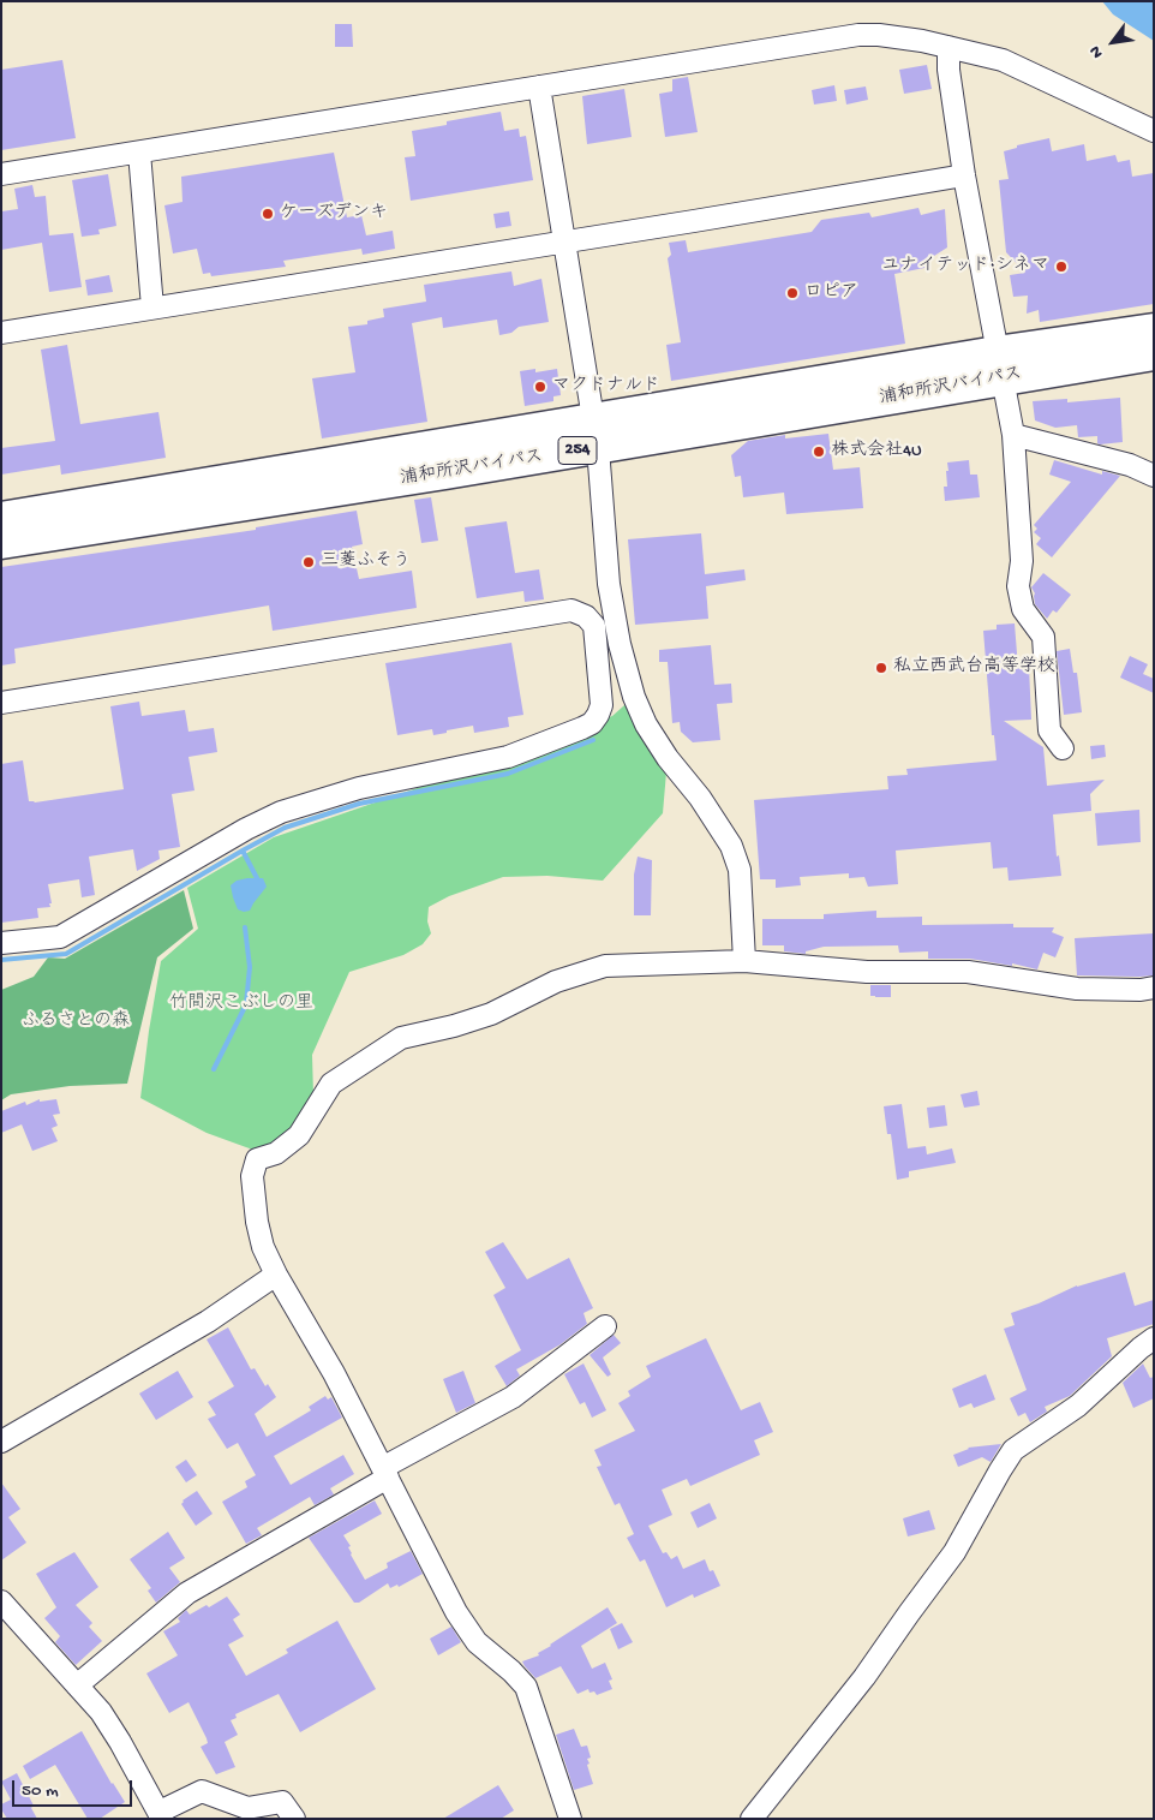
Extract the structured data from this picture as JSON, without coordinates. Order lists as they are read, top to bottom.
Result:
{
  "streets": {
    "highway": ["浦和所沢バイパス", "254"]
  },
  "parks": ["竹間沢こぶしの里", "ふるさとの森"],
  "places": [
    "ケーズデンキ",
    "ユナイテッド·シネマ",
    "ロピア",
    "マクドナルド",
    "株式会社4U",
    "三菱ふそう",
    "私立西武台高等学校"
  ],
  "scale_bar": "50 m",
  "north": "bottom left"
}
